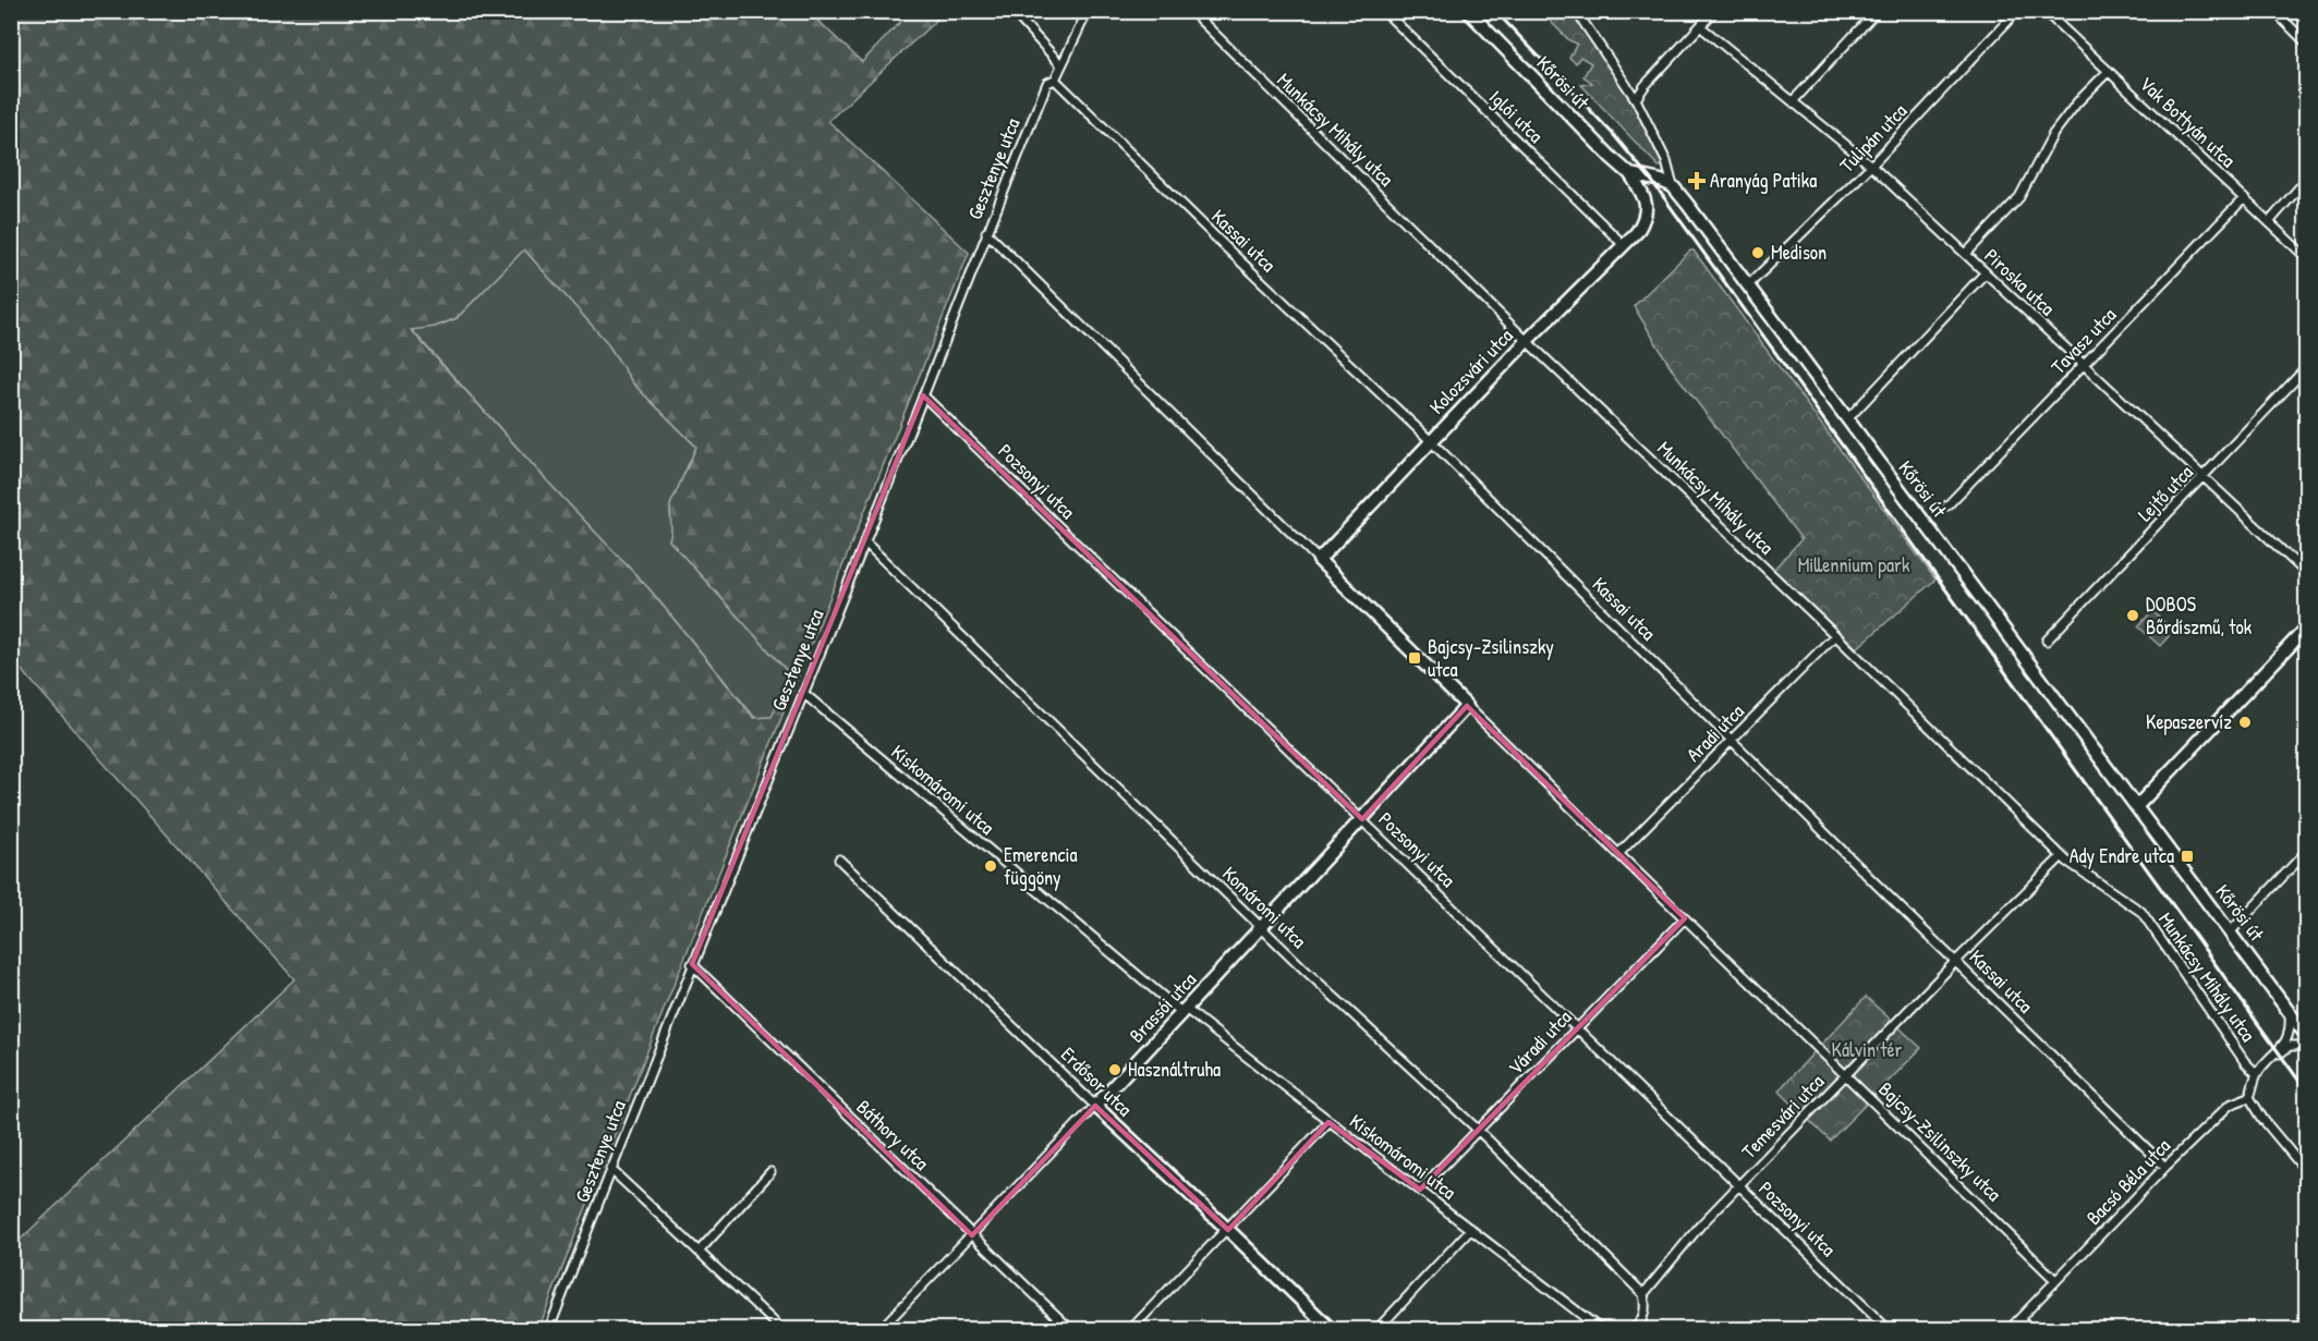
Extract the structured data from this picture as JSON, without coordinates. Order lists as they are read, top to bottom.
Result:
{
  "streets": {
    "street": [
      "Kőrösi út",
      "Iglói utca",
      "Vak Bottyán utca",
      "Munkácsy Mihály utca",
      "Tulipán utca",
      "Gesztenye utca",
      "Kassai utca",
      "Piroska utca",
      "Tavasz utca",
      "Kolozsvári utca",
      "Pozsonyi utca",
      "Lejtő utca",
      "Aradi utca",
      "Kiskomáromi utca",
      "Komáromi utca",
      "Brassói utca",
      "Váradi utca",
      "Erdősor utca",
      "Temesvári utca",
      "Báthory utca",
      "Bajcsy-Zsilinszky utca",
      "Bacsó Béla utca"
    ]
  },
  "crossings": [
    ["Kőrösi út", "Tulipán utca"],
    ["Kőrösi út", "Kolozsvári utca"],
    ["Iglói utca", "Kolozsvári utca"],
    ["Vak Bottyán utca", "Tavasz utca"],
    ["Munkácsy Mihály utca", "Kolozsvári utca"],
    ["Munkácsy Mihály utca", "Aradi utca"],
    ["Munkácsy Mihály utca", "Temesvári utca"],
    ["Tulipán utca", "Piroska utca"],
    ["Gesztenye utca", "Kassai utca"],
    ["Gesztenye utca", "Pozsonyi utca"],
    ["Gesztenye utca", "Kiskomáromi utca"],
    ["Gesztenye utca", "Komáromi utca"],
    ["Gesztenye utca", "Báthory utca"],
    ["Gesztenye utca", "Bajcsy-Zsilinszky utca"],
    ["Kassai utca", "Kolozsvári utca"],
    ["Kassai utca", "Aradi utca"],
    ["Kassai utca", "Temesvári utca"],
    ["Kassai utca", "Bacsó Béla utca"],
    ["Piroska utca", "Tavasz utca"],
    ["Piroska utca", "Lejtő utca"],
    ["Kolozsvári utca", "Bajcsy-Zsilinszky utca"],
    ["Pozsonyi utca", "Brassói utca"],
    ["Pozsonyi utca", "Váradi utca"],
    ["Pozsonyi utca", "Temesvári utca"],
    ["Aradi utca", "Bajcsy-Zsilinszky utca"],
    ["Kiskomáromi utca", "Brassói utca"],
    ["Kiskomáromi utca", "Váradi utca"],
    ["Komáromi utca", "Brassói utca"],
    ["Komáromi utca", "Váradi utca"],
    ["Komáromi utca", "Temesvári utca"],
    ["Brassói utca", "Erdősor utca"],
    ["Brassói utca", "Báthory utca"],
    ["Brassói utca", "Bajcsy-Zsilinszky utca"],
    ["Váradi utca", "Bajcsy-Zsilinszky utca"],
    ["Temesvári utca", "Bajcsy-Zsilinszky utca"],
    ["Bajcsy-Zsilinszky utca", "Bacsó Béla utca"]
  ],
  "parks": ["Millennium park", "Kálvin tér"],
  "places": {
    "health": ["Aranyág Patika"],
    "other": [
      "Medison",
      "DOBOS Bőrdíszmű, tok",
      "Kepaszervíz",
      "Emerencia függöny",
      "Használtruha"
    ],
    "transit": ["Bajcsy-Zsilinszky utca", "Ady Endre utca"]
  }
}
